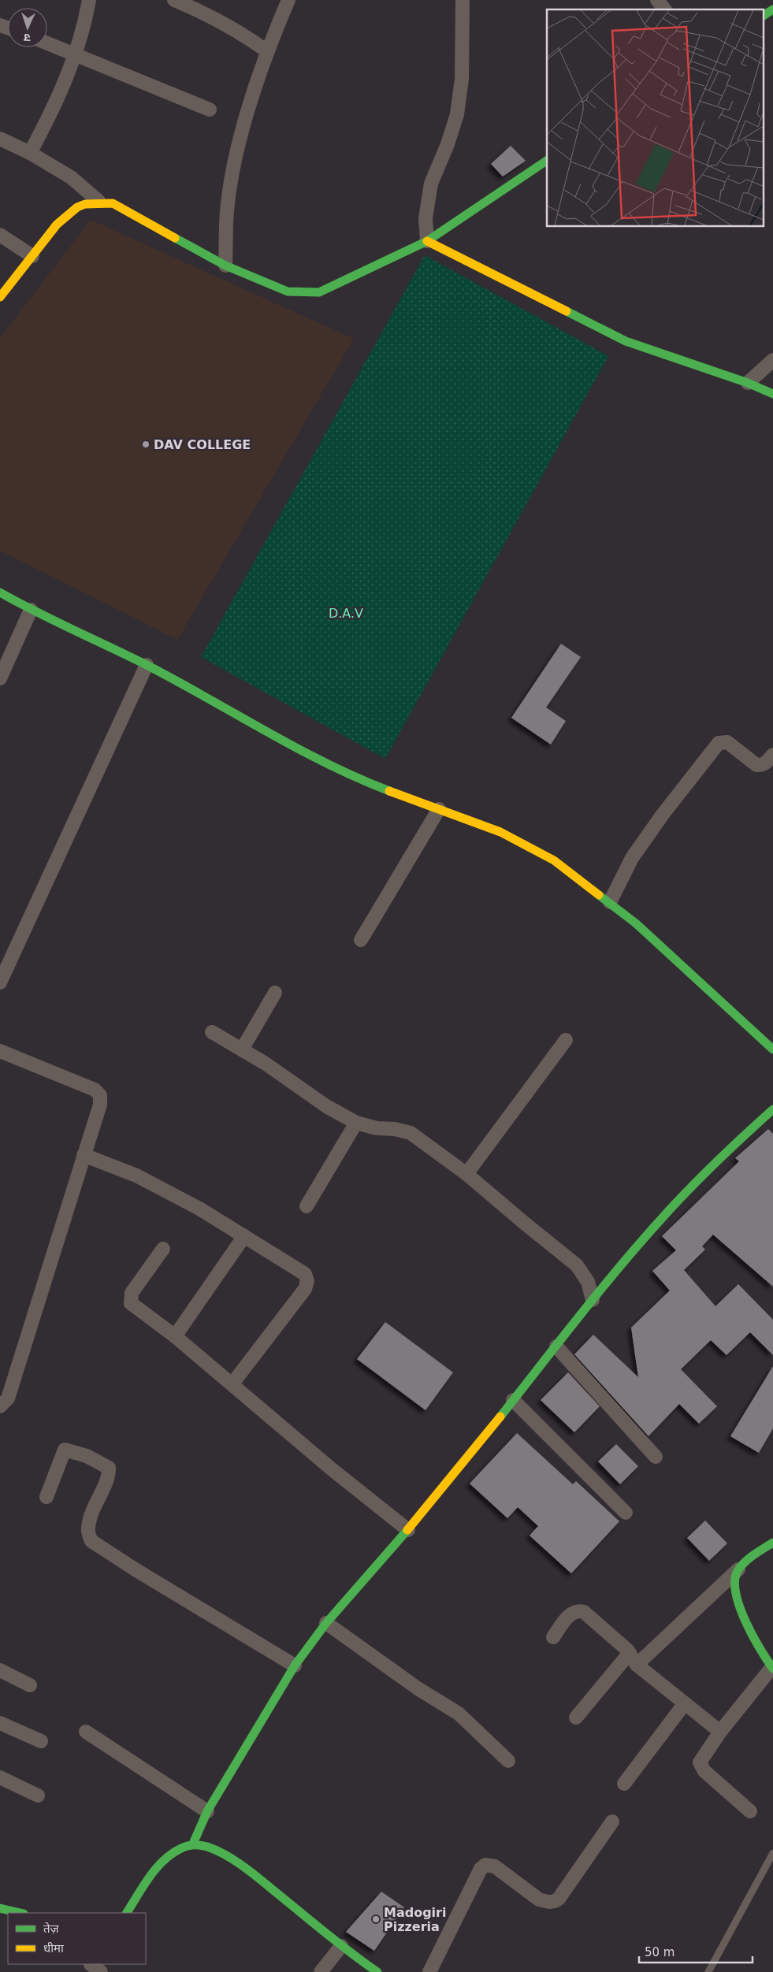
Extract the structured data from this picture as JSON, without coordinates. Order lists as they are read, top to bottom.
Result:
{
  "parks": ["D.A.V"],
  "places": ["DAV COLLEGE", "Madogiri Pizzeria"],
  "legend": ["तेज़", "धीमा"],
  "scale_bar": "50 m",
  "north": "bottom"
}
